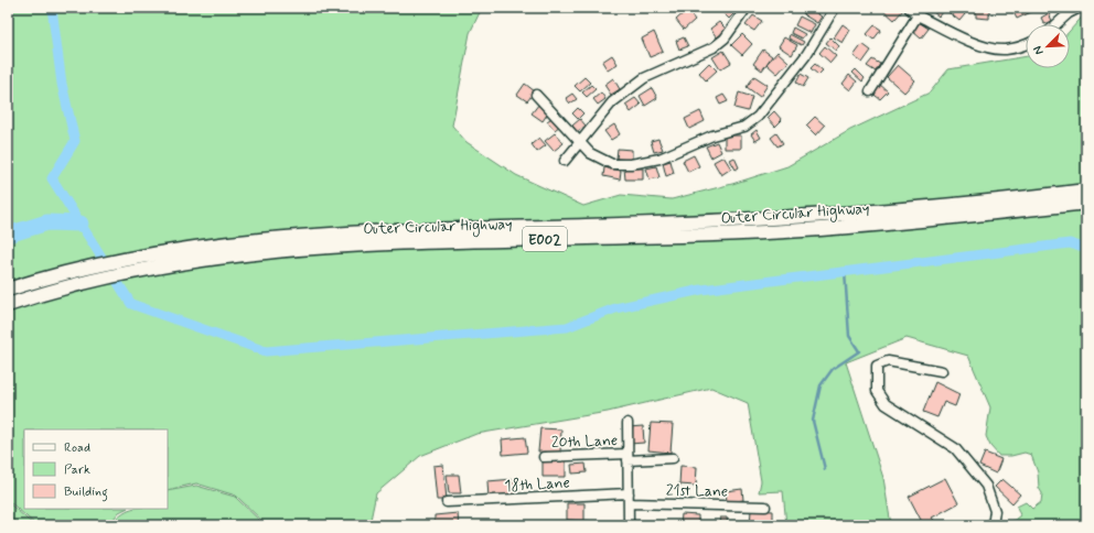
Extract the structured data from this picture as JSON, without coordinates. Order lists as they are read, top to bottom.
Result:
{
  "streets": {
    "highway": ["Outer Circular Highway", "E002"],
    "street": ["20th Lane", "18th Lane", "21st Lane"]
  },
  "legend": ["Road", "Park", "Building"],
  "north": "bottom left"
}
